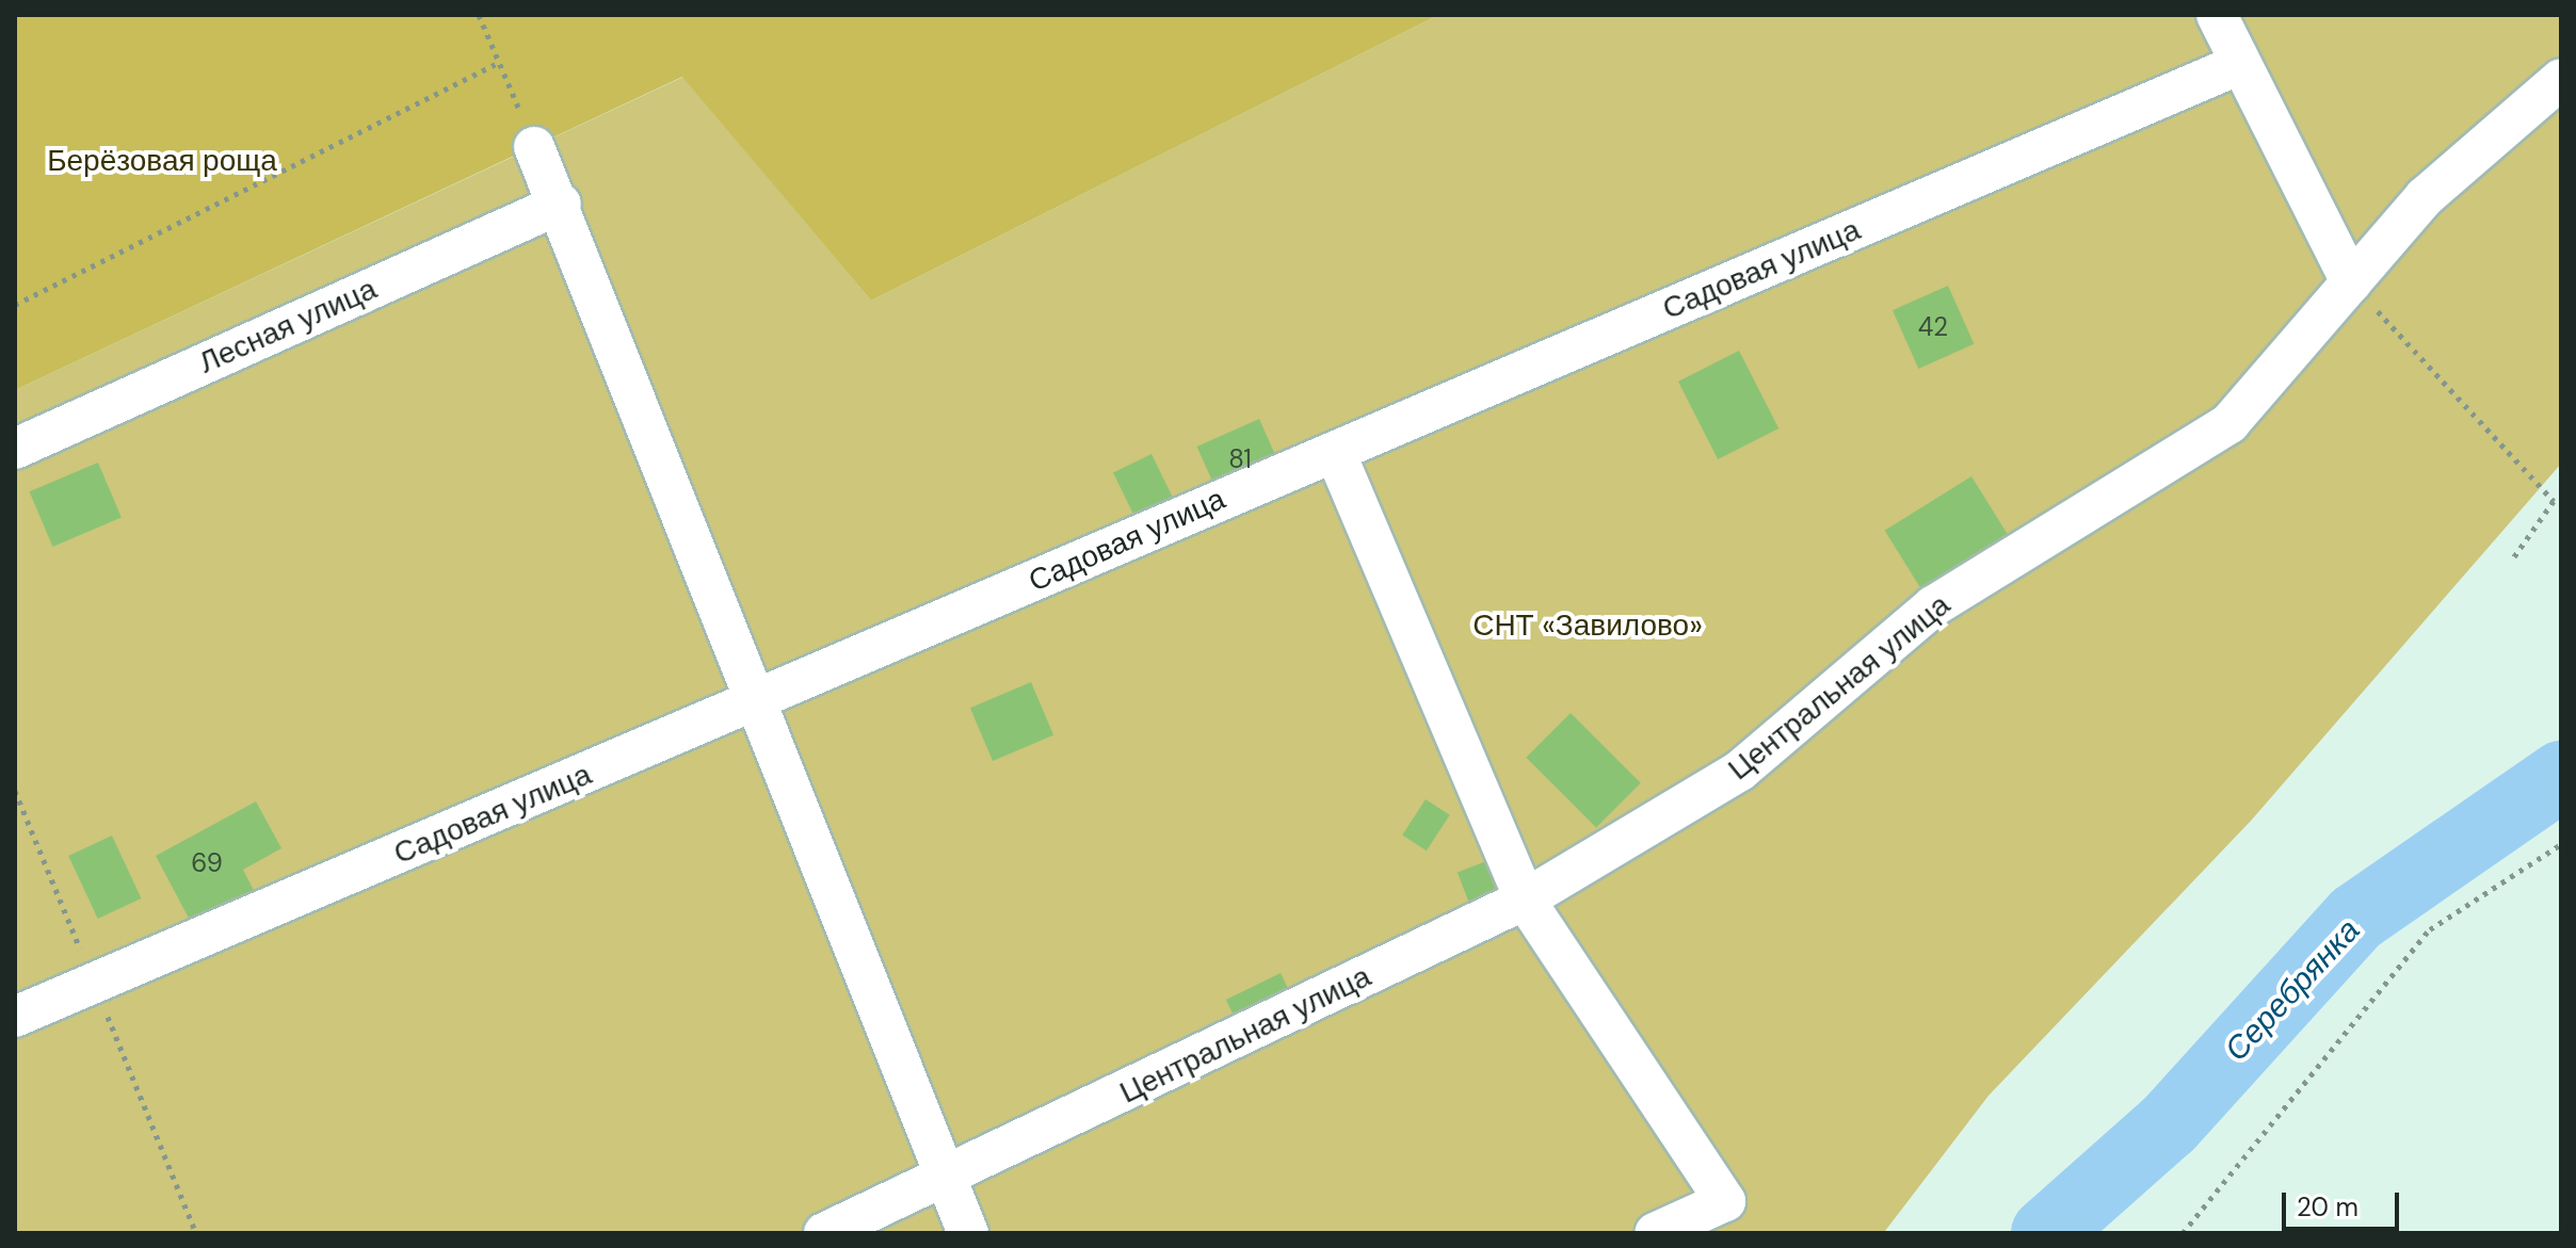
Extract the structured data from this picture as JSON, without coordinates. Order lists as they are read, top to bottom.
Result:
{
  "streets": {
    "lane": ["Садовая улица", "Лесная улица", "Центральная улица"]
  },
  "water": ["Серебрянка"],
  "parks": ["Берёзовая роща", "СНТ «Завилово»"],
  "house_numbers": ["42", "81", "69"],
  "scale_bar": "20 m"
}
